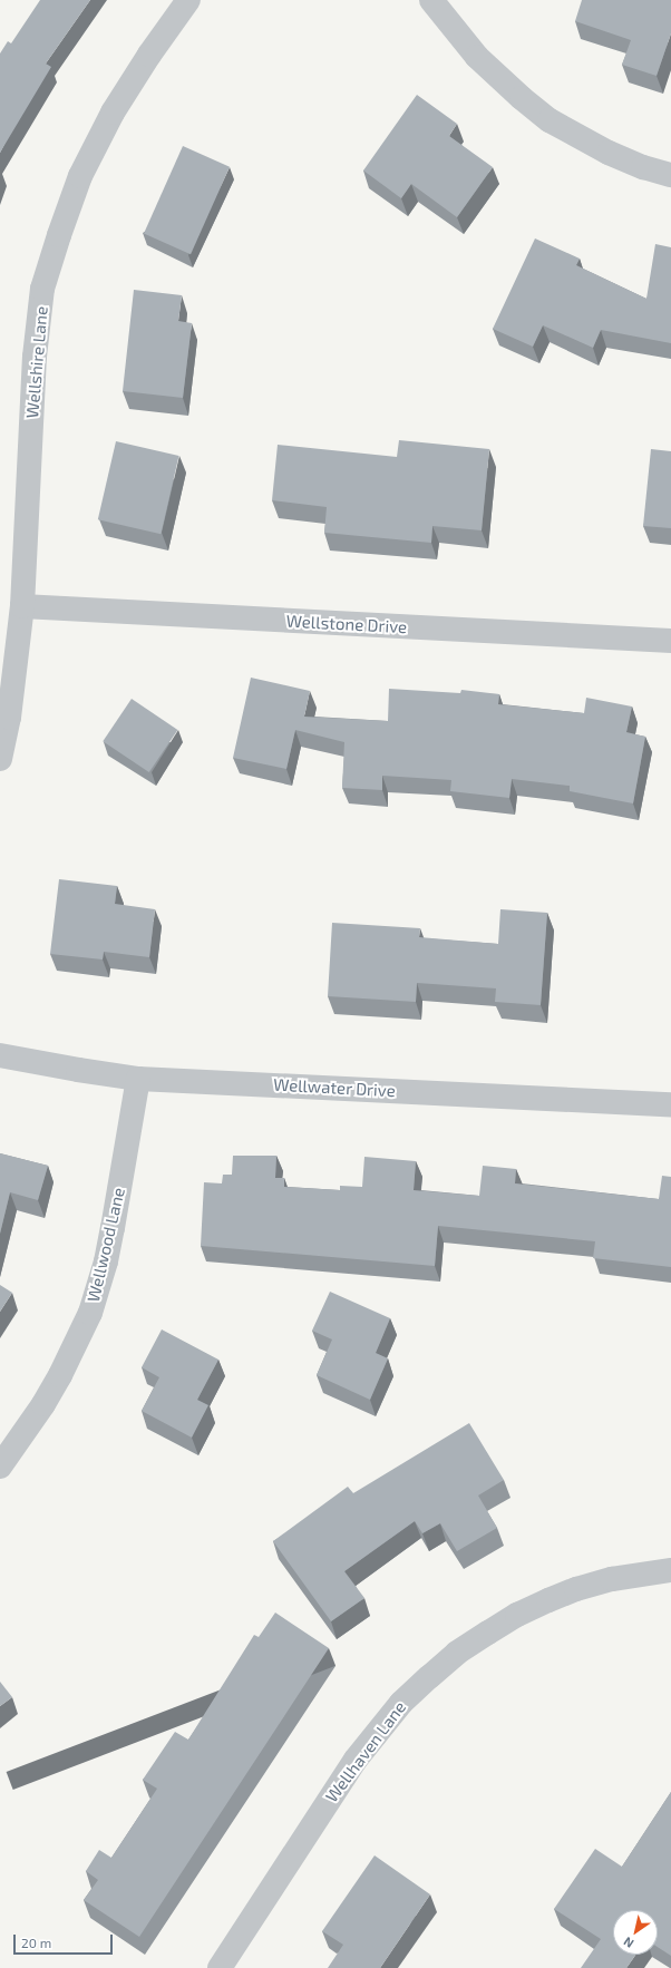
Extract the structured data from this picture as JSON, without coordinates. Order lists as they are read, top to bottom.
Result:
{
  "streets": {
    "street": [
      "Wellshire Lane",
      "Wellstone Drive",
      "Wellwater Drive",
      "Wellwood Lane",
      "Wellhaven Lane"
    ]
  },
  "crossings": [
    ["Wellshire Lane", "Wellstone Drive"],
    ["Wellwater Drive", "Wellwood Lane"]
  ],
  "scale_bar": "20 m",
  "north": "bottom left"
}
